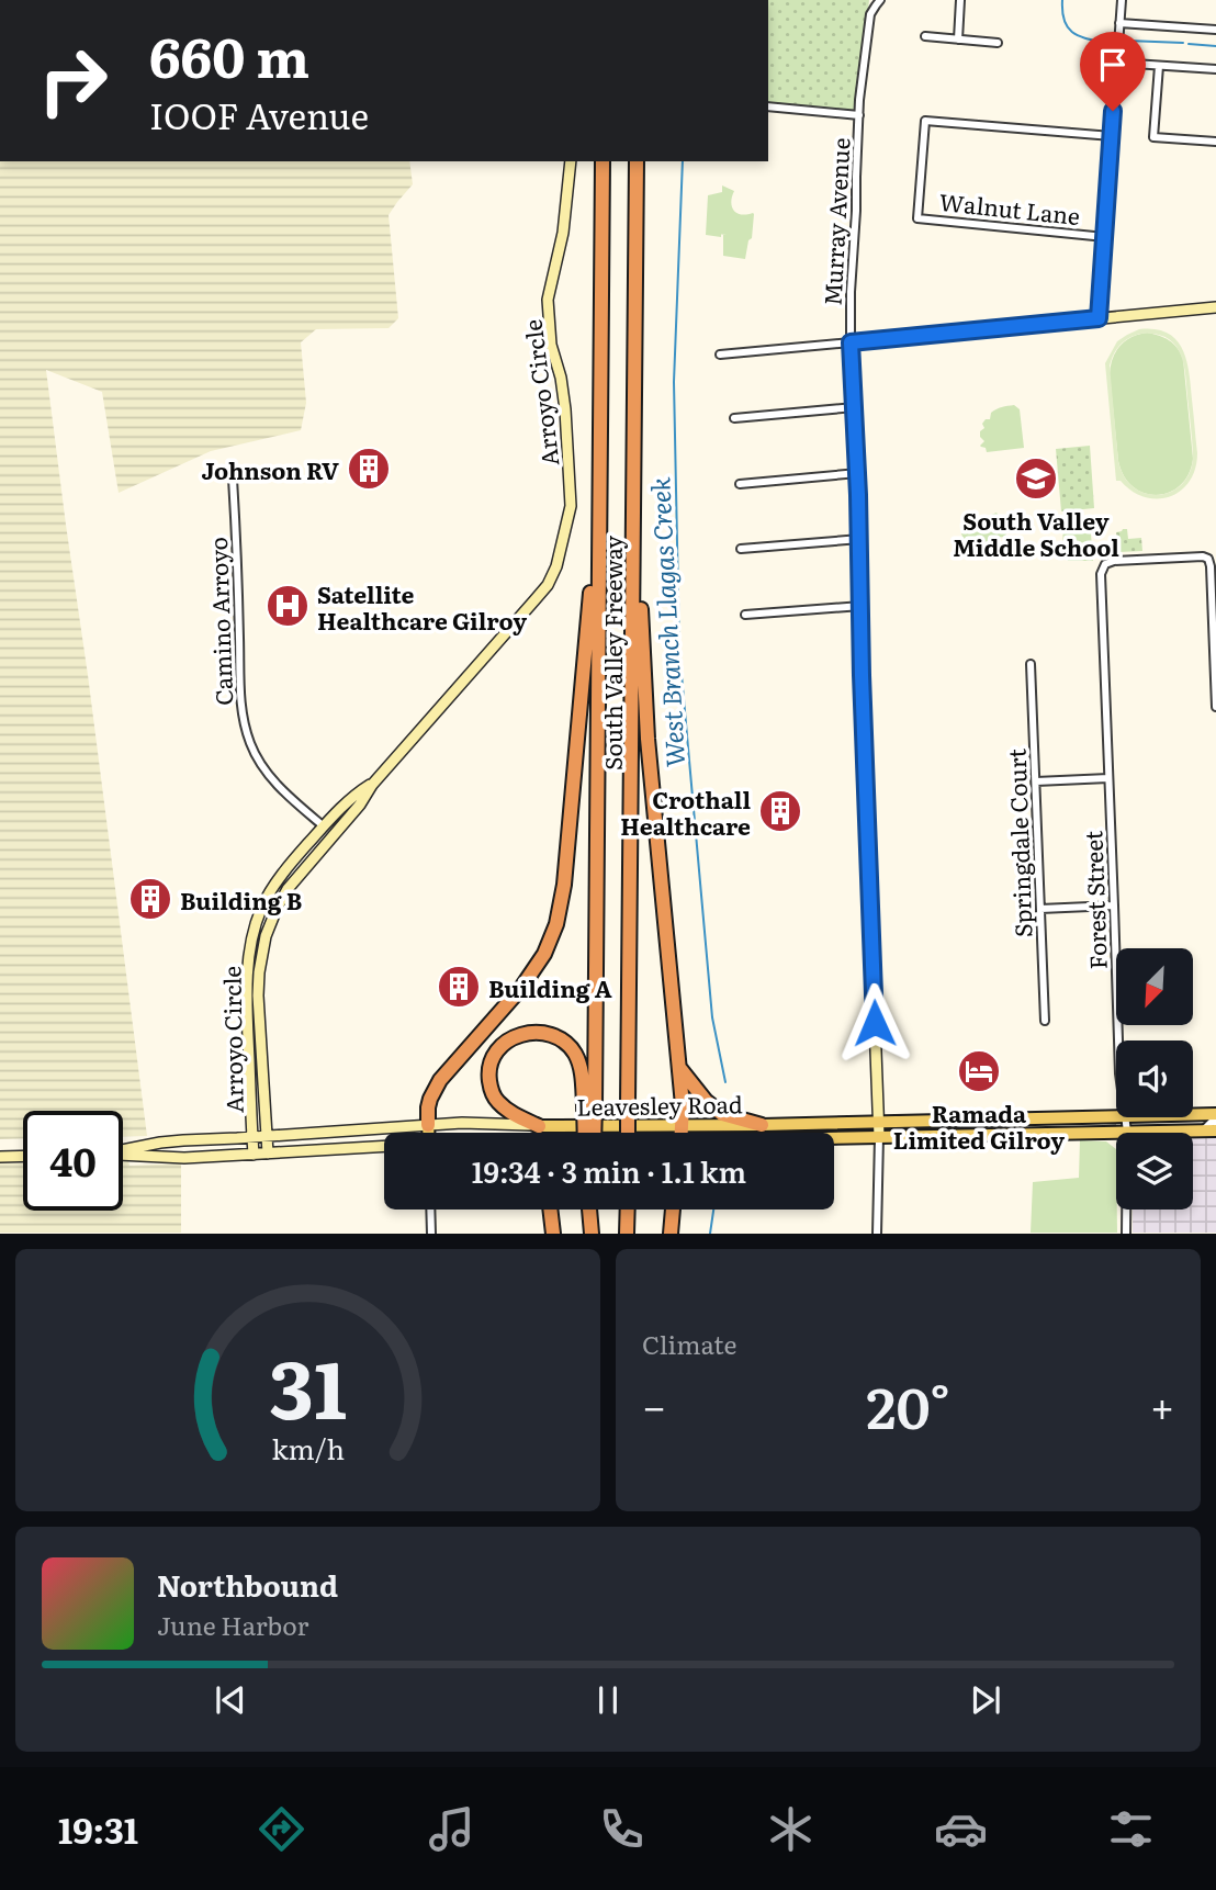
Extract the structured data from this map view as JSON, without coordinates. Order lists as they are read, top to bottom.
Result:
{
  "streets": {
    "highway": ["South Valley Freeway"],
    "main road": ["Leavesley Road"],
    "street": [
      "Walnut Lane",
      "Murray Avenue",
      "Arroyo Circle",
      "Camino Arroyo",
      "Springdale Court",
      "Forest Street"
    ]
  },
  "crossings": [
    ["Murray Avenue", "Leavesley Road"],
    ["Arroyo Circle", "Camino Arroyo"],
    ["Arroyo Circle", "Leavesley Road"],
    ["Forest Street", "Leavesley Road"]
  ],
  "water": ["West Branch Llagas Creek"],
  "places": {
    "building": [
      "Johnson RV",
      "Crothall Healthcare",
      "Building B",
      "Building A"
    ],
    "school or university": ["South Valley Middle School"],
    "hospital": ["Satellite Healthcare Gilroy"],
    "hotel": ["Ramada Limited Gilroy"]
  },
  "north": "bottom left",
  "page": {
    "turn": ["660 m", "IOOF Avenue"],
    "limit": "40",
    "trip": "19:34 · 3 min · 1.1 km",
    "tile": "Climate",
    "heat": ["−", "20°", "+"],
    "song": ["Northbound", "June Harbor"],
    "tabs": "19:31",
    "gauge": ["31", "km/h"]
  }
}
